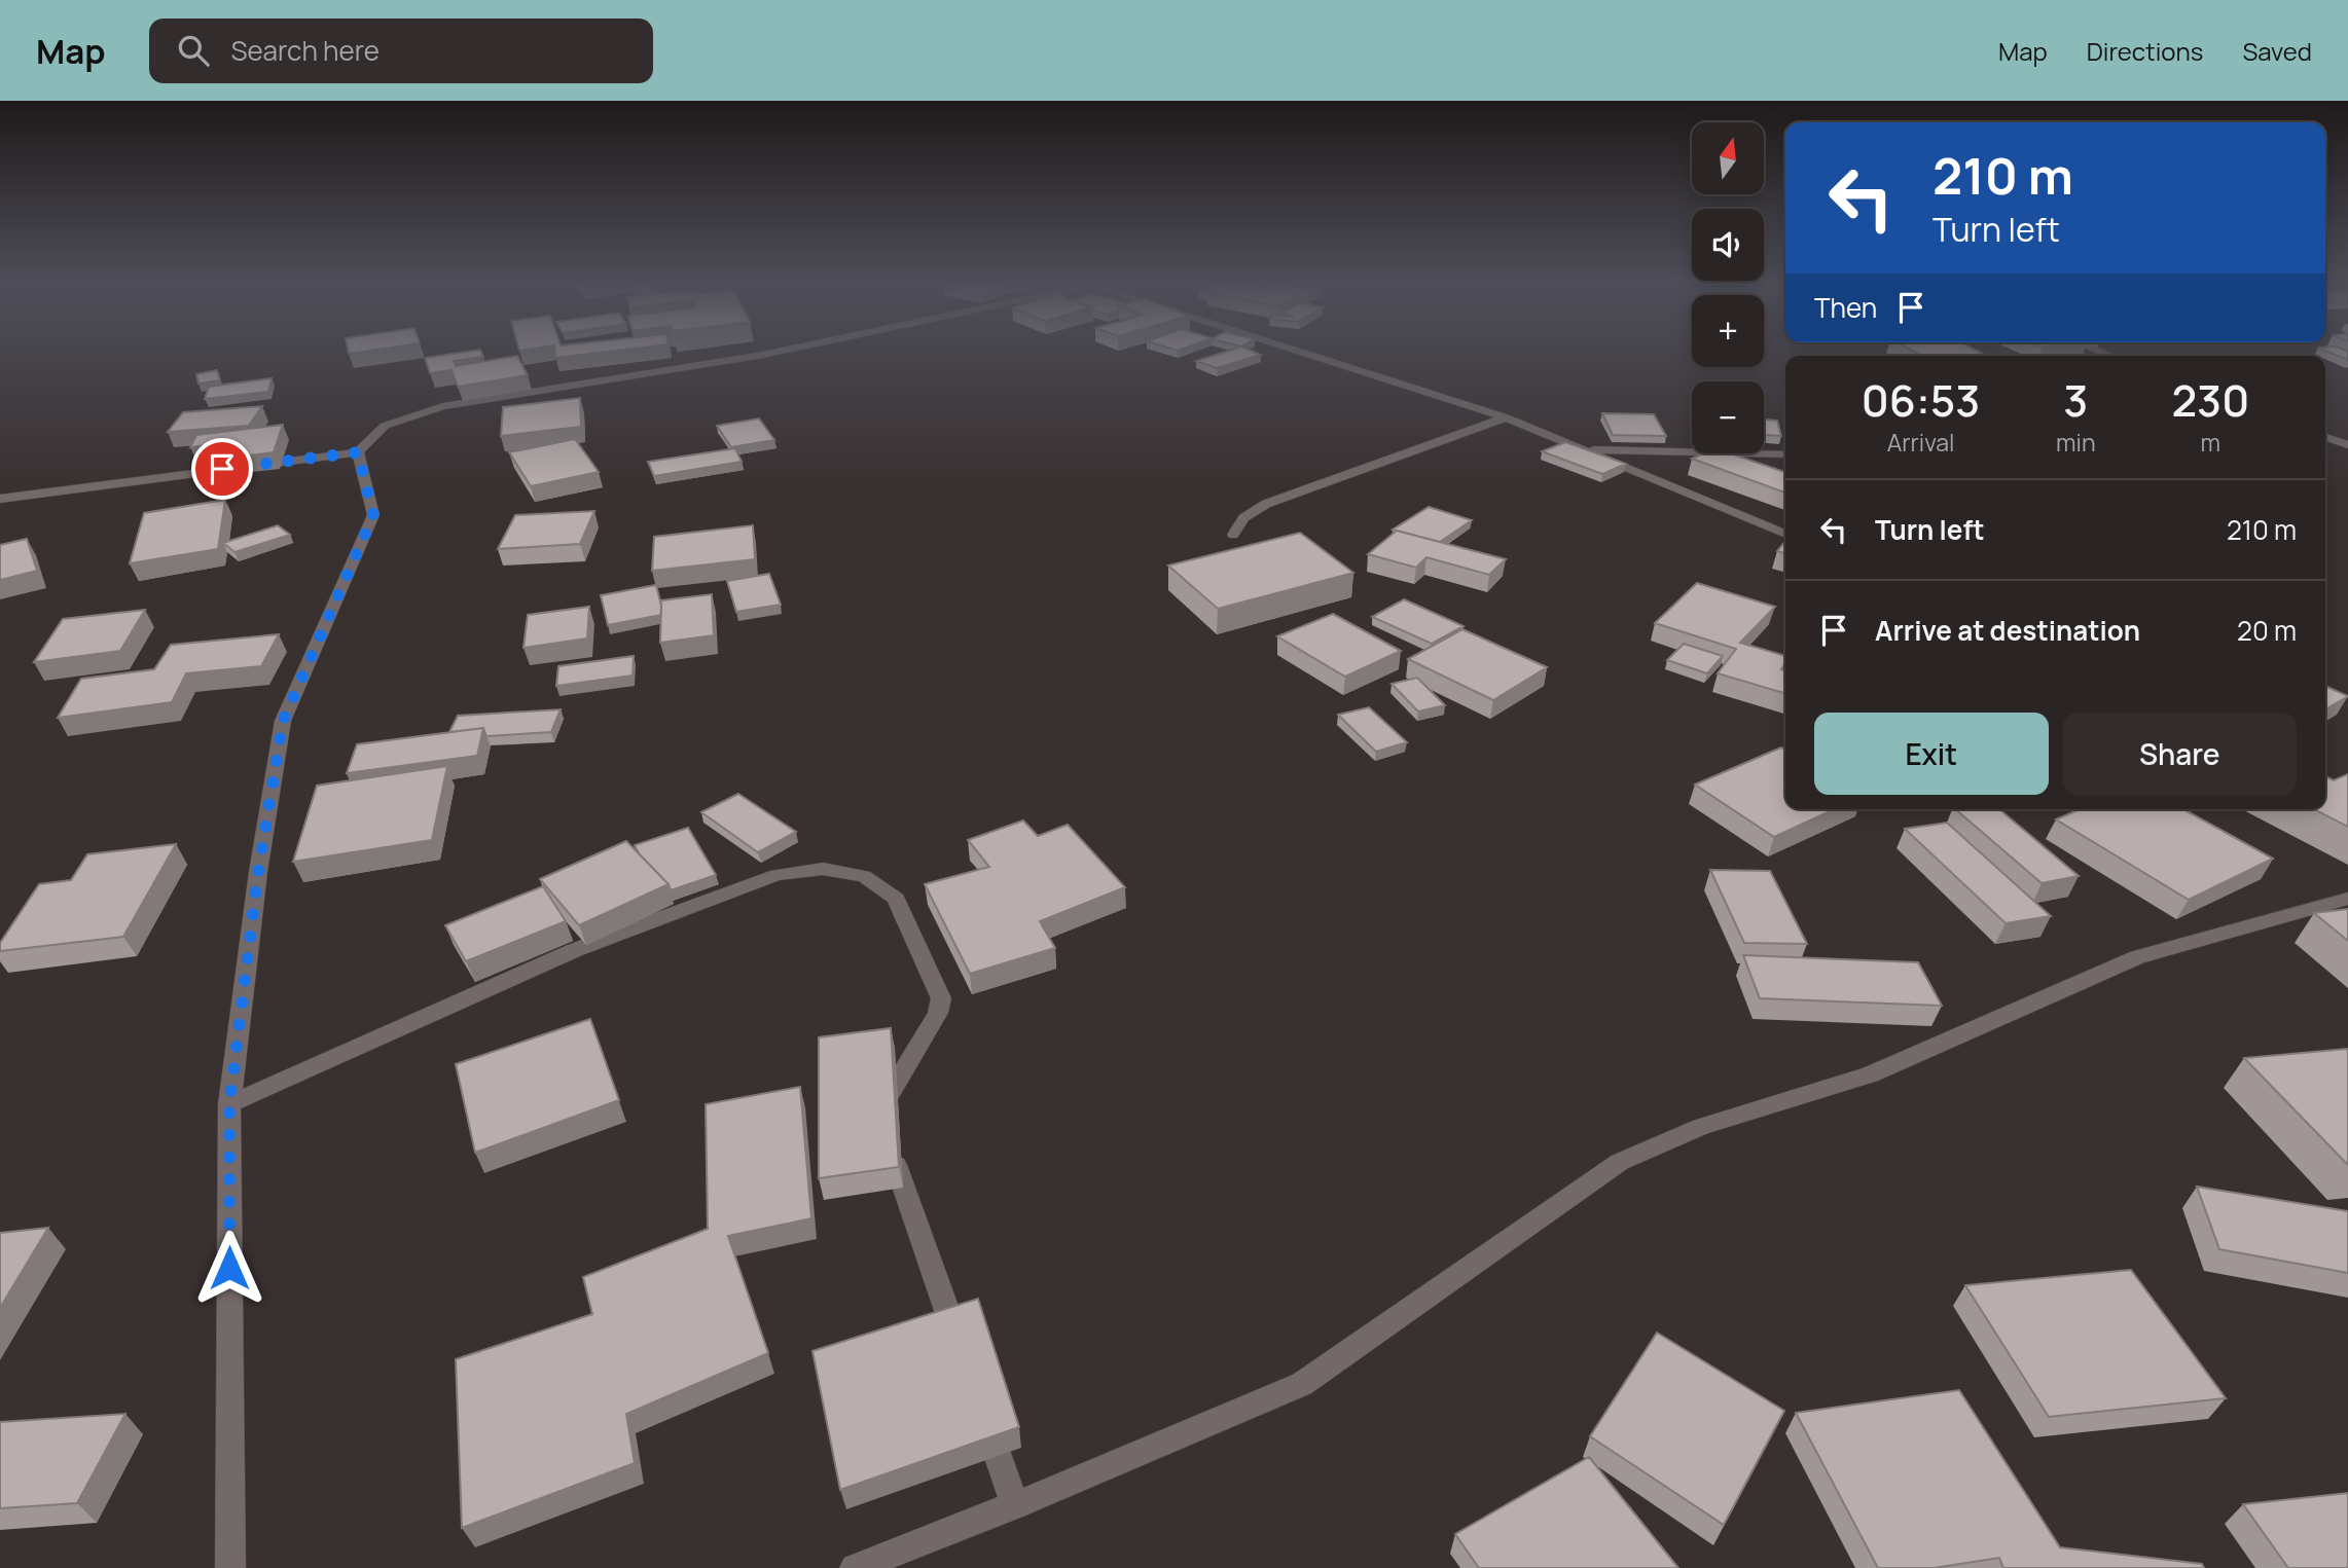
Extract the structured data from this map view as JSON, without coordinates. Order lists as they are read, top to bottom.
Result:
{
  "north": "top",
  "page": {
    "header": "Map",
    "search": "Search here",
    "nav": ["Map", "Directions", "Saved"],
    "map_buttons": ["+", "−"],
    "turn": ["210 m", "Turn left"],
    "then": "Then",
    "eta": [
      "06:53",
      "Arrival",
      "3",
      "min",
      "230",
      "m"
    ],
    "list": [
      {
        "name": "Turn left",
        "value": "210 m"
      },
      {
        "name": "Arrive at destination",
        "value": "20 m"
      }
    ],
    "buttons": ["Exit", "Share"]
  }
}
